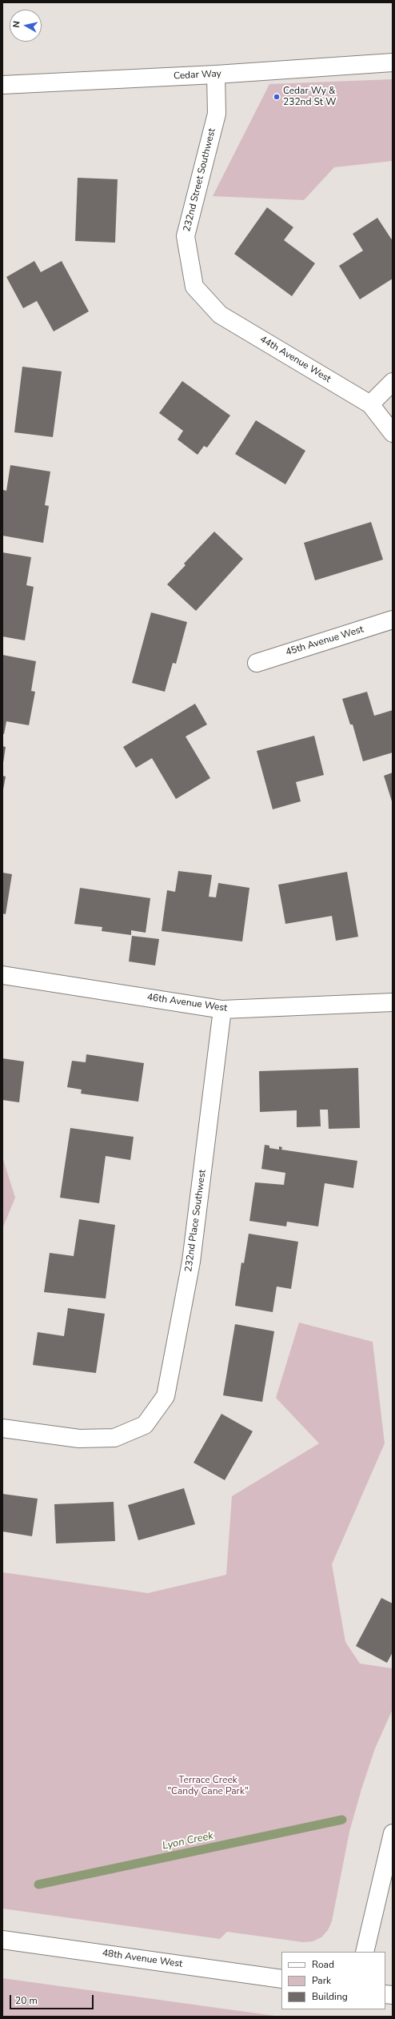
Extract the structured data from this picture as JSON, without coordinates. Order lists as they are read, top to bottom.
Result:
{
  "streets": {
    "street": [
      "Cedar Way",
      "232nd Street Southwest",
      "44th Avenue West",
      "45th Avenue West",
      "46th Avenue West",
      "232nd Place Southwest",
      "48th Avenue West"
    ]
  },
  "crossings": [
    ["Cedar Way", "232nd Street Southwest"],
    ["232nd Street Southwest", "44th Avenue West"],
    ["46th Avenue West", "232nd Place Southwest"]
  ],
  "water": ["Lyon Creek"],
  "parks": ["Terrace Creek \"Candy Cane Park\""],
  "places": ["Cedar Wy & 232nd St W"],
  "legend": ["Road", "Park", "Building"],
  "scale_bar": "20 m",
  "north": "left"
}
